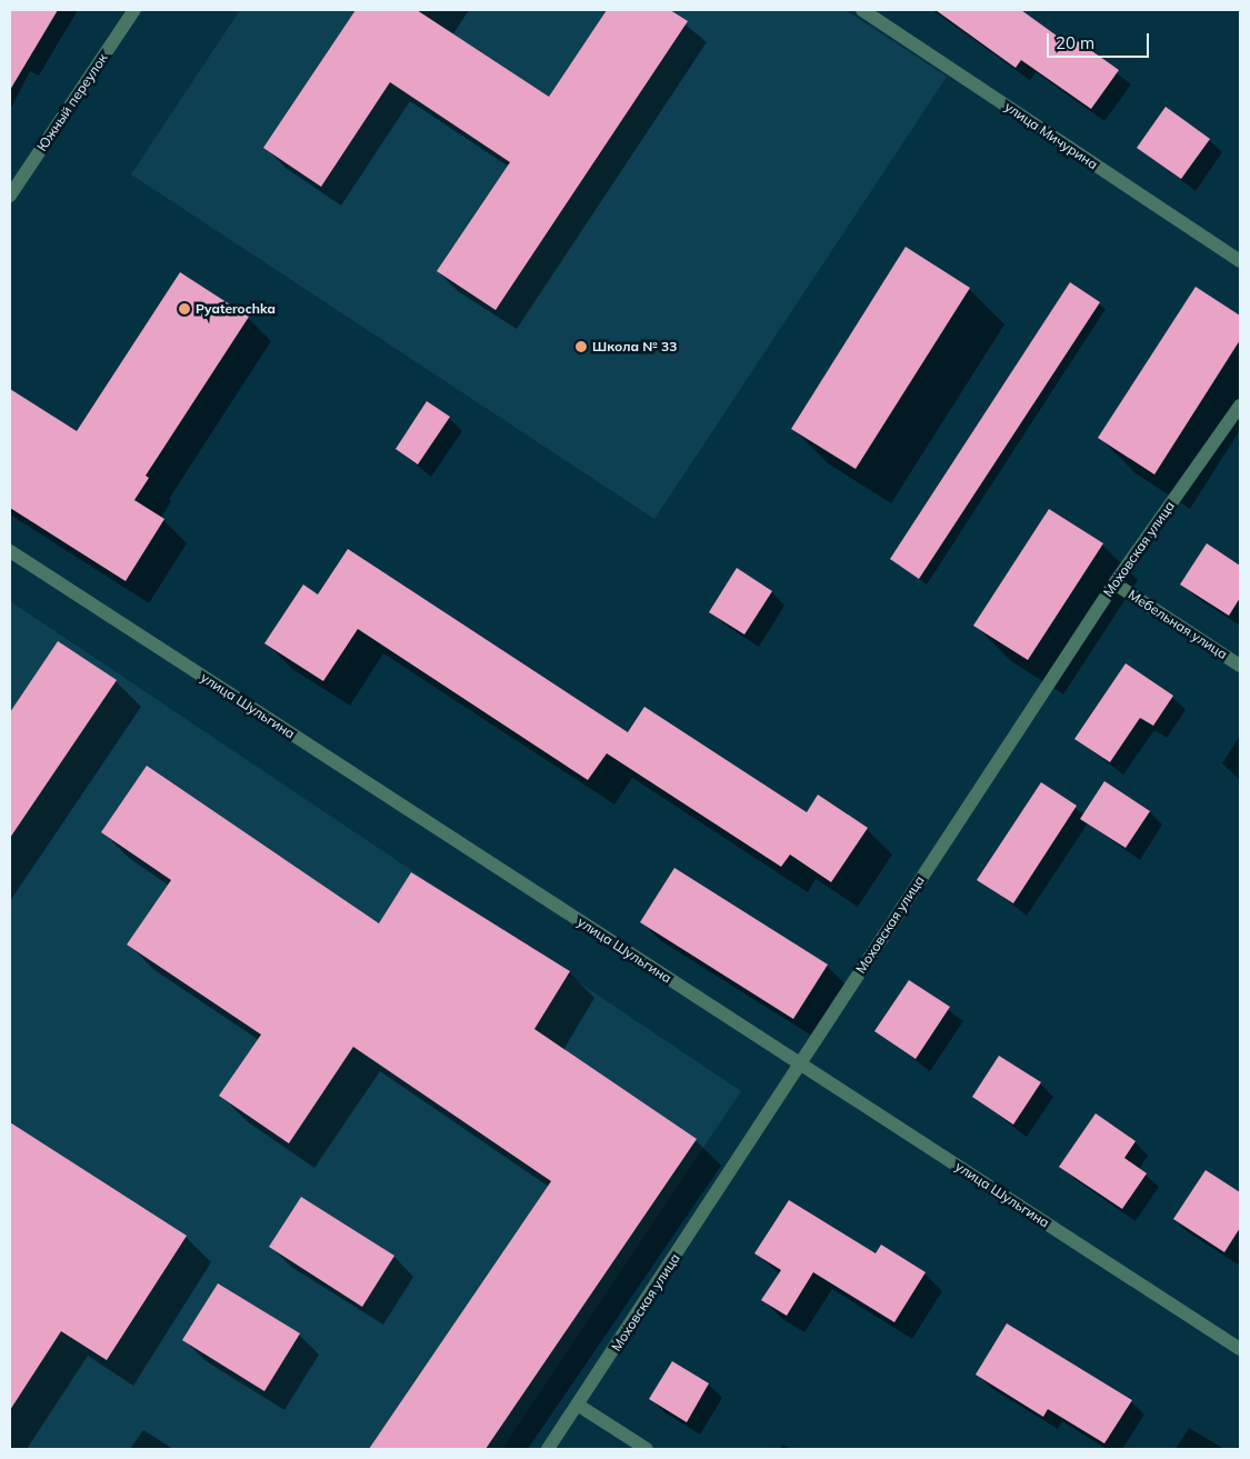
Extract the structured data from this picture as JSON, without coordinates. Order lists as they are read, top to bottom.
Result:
{
  "streets": {
    "street": [
      "Южный переулок",
      "улица Мичурина",
      "Моховская улица",
      "Мебельная улица",
      "улица Шульгина"
    ]
  },
  "crossings": [
    ["Моховская улица", "Мебельная улица"],
    ["Моховская улица", "улица Шульгина"]
  ],
  "places": ["Pyaterochka", "Школа № 33"],
  "scale_bar": "20 m"
}
